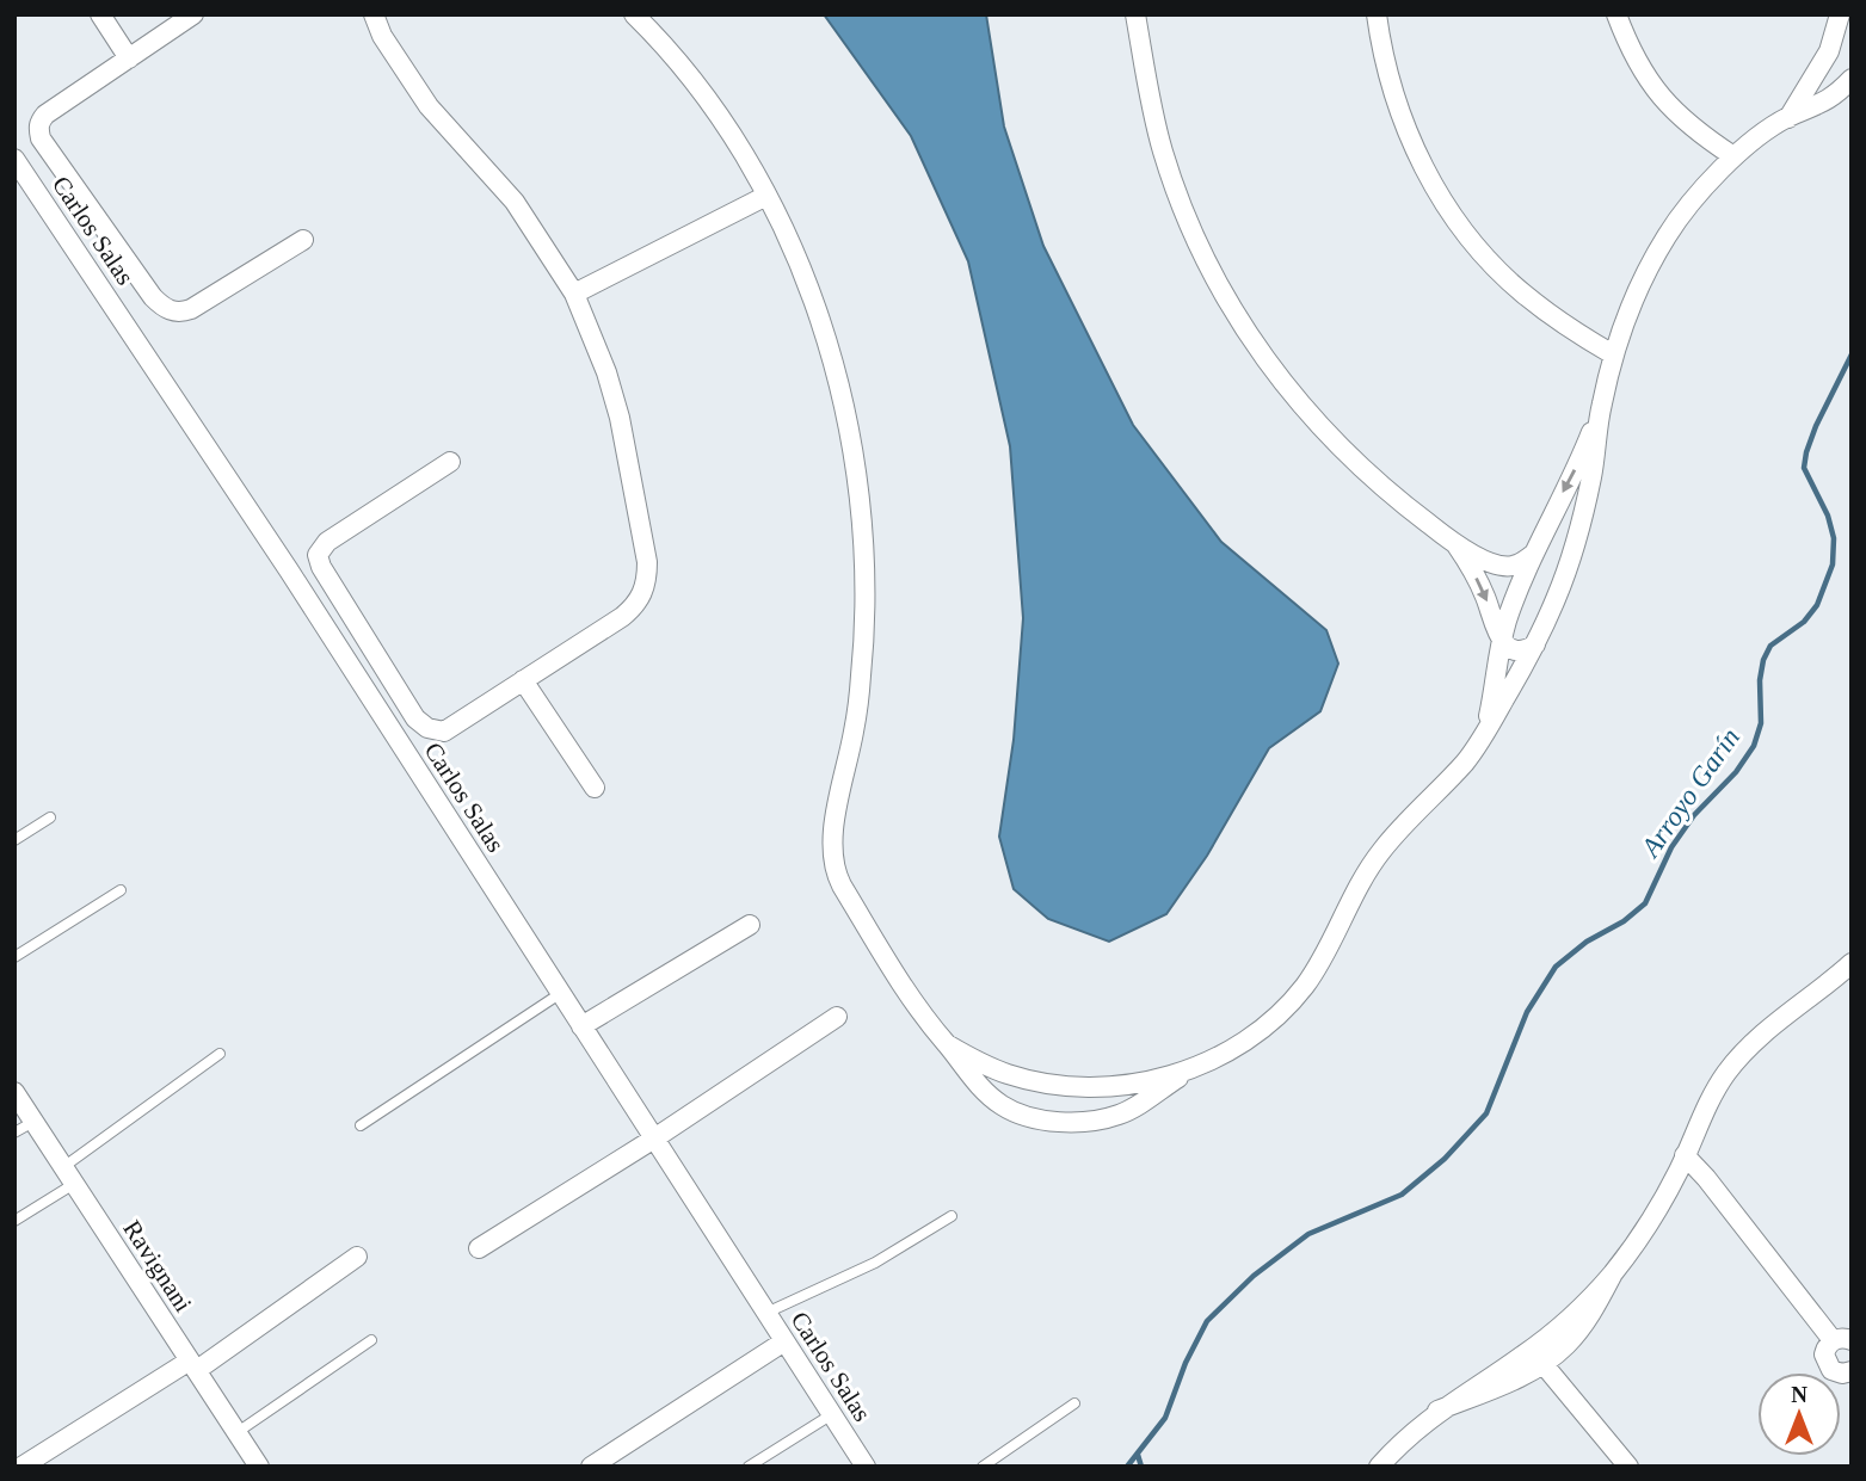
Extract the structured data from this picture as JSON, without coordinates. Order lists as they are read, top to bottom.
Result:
{
  "streets": {
    "street": ["Carlos Salas", "Ravignani"]
  },
  "water": ["Arroyo Garín"],
  "north": "top"
}
